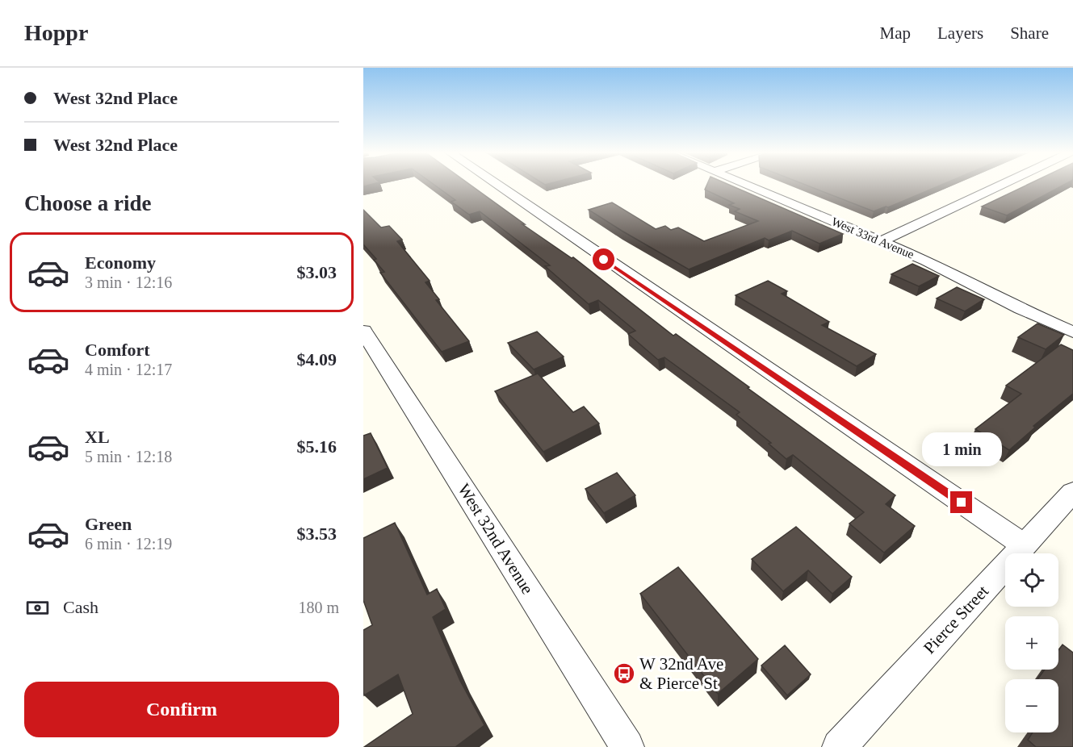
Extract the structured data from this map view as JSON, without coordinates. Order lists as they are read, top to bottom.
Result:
{
  "streets": {
    "street": ["West 33rd Avenue", "West 32nd Avenue", "Pierce Street"]
  },
  "places": {
    "bus stop": ["W 32nd Ave & Pierce St"]
  },
  "page": {
    "header": "Hoppr",
    "nav": ["Map", "Layers", "Share"],
    "banner": ["West 32nd Place", "West 32nd Place"],
    "heading": "Choose a ride",
    "list": [
      {
        "name": "Economy",
        "note": "3 min · 12:16",
        "value": "$3.03"
      },
      {
        "name": "Comfort",
        "note": "4 min · 12:17",
        "value": "$4.09"
      },
      {
        "name": "XL",
        "note": "5 min · 12:18",
        "value": "$5.16"
      },
      {
        "name": "Green",
        "note": "6 min · 12:19",
        "value": "$3.53"
      }
    ],
    "bubble": "1 min",
    "map_buttons": ["+", "−"],
    "pay": ["Cash", "180 m"],
    "buttons": "Confirm"
  }
}
